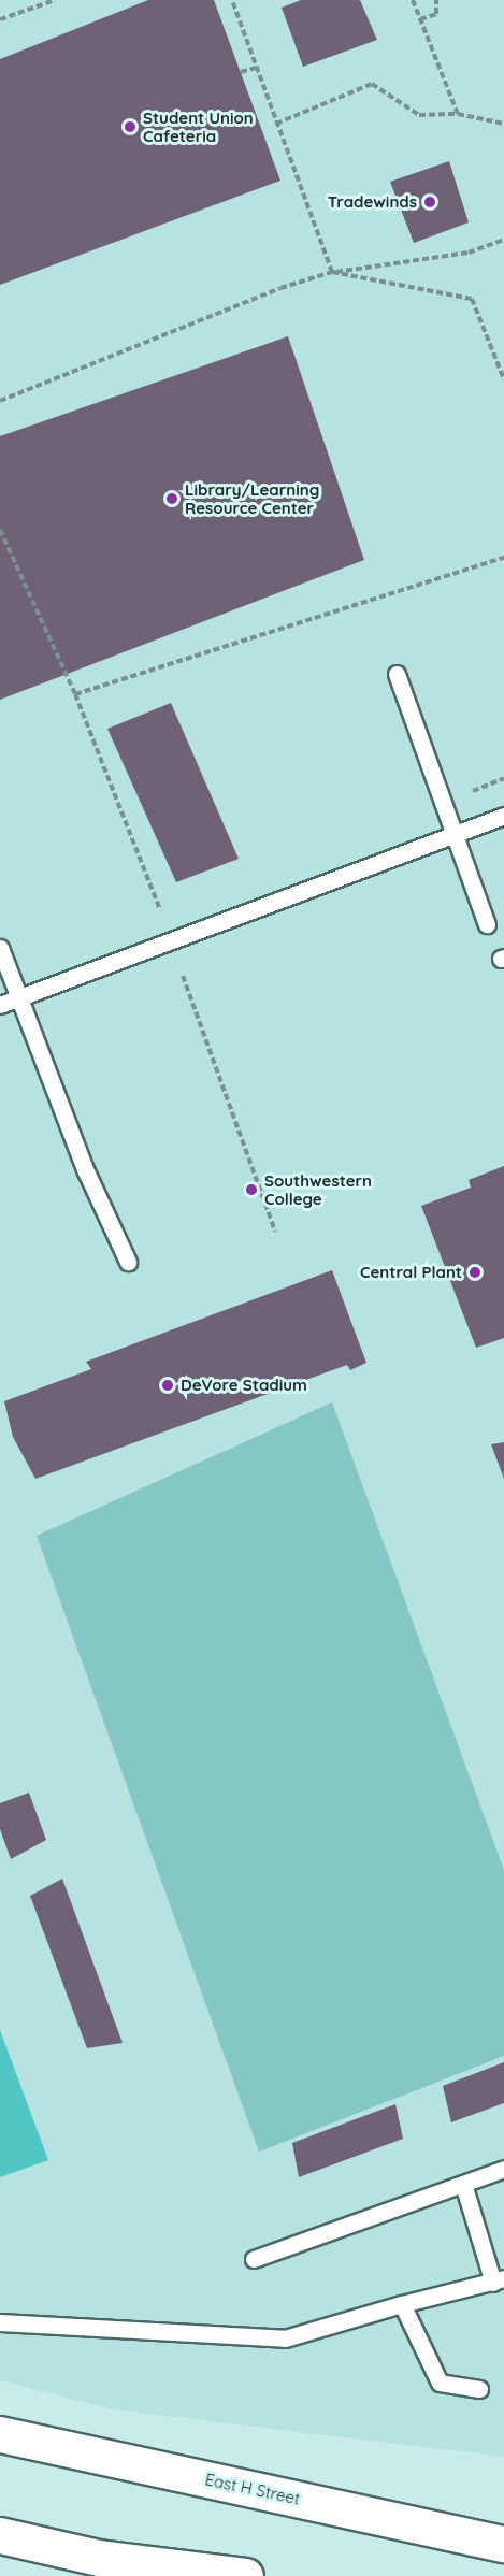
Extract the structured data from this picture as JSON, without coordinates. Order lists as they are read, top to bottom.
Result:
{
  "streets": {
    "main road": ["East H Street"]
  },
  "places": [
    "Student Union Cafeteria",
    "Tradewinds",
    "Library/Learning Resource Center",
    "Southwestern College",
    "Central Plant",
    "DeVore Stadium"
  ]
}
